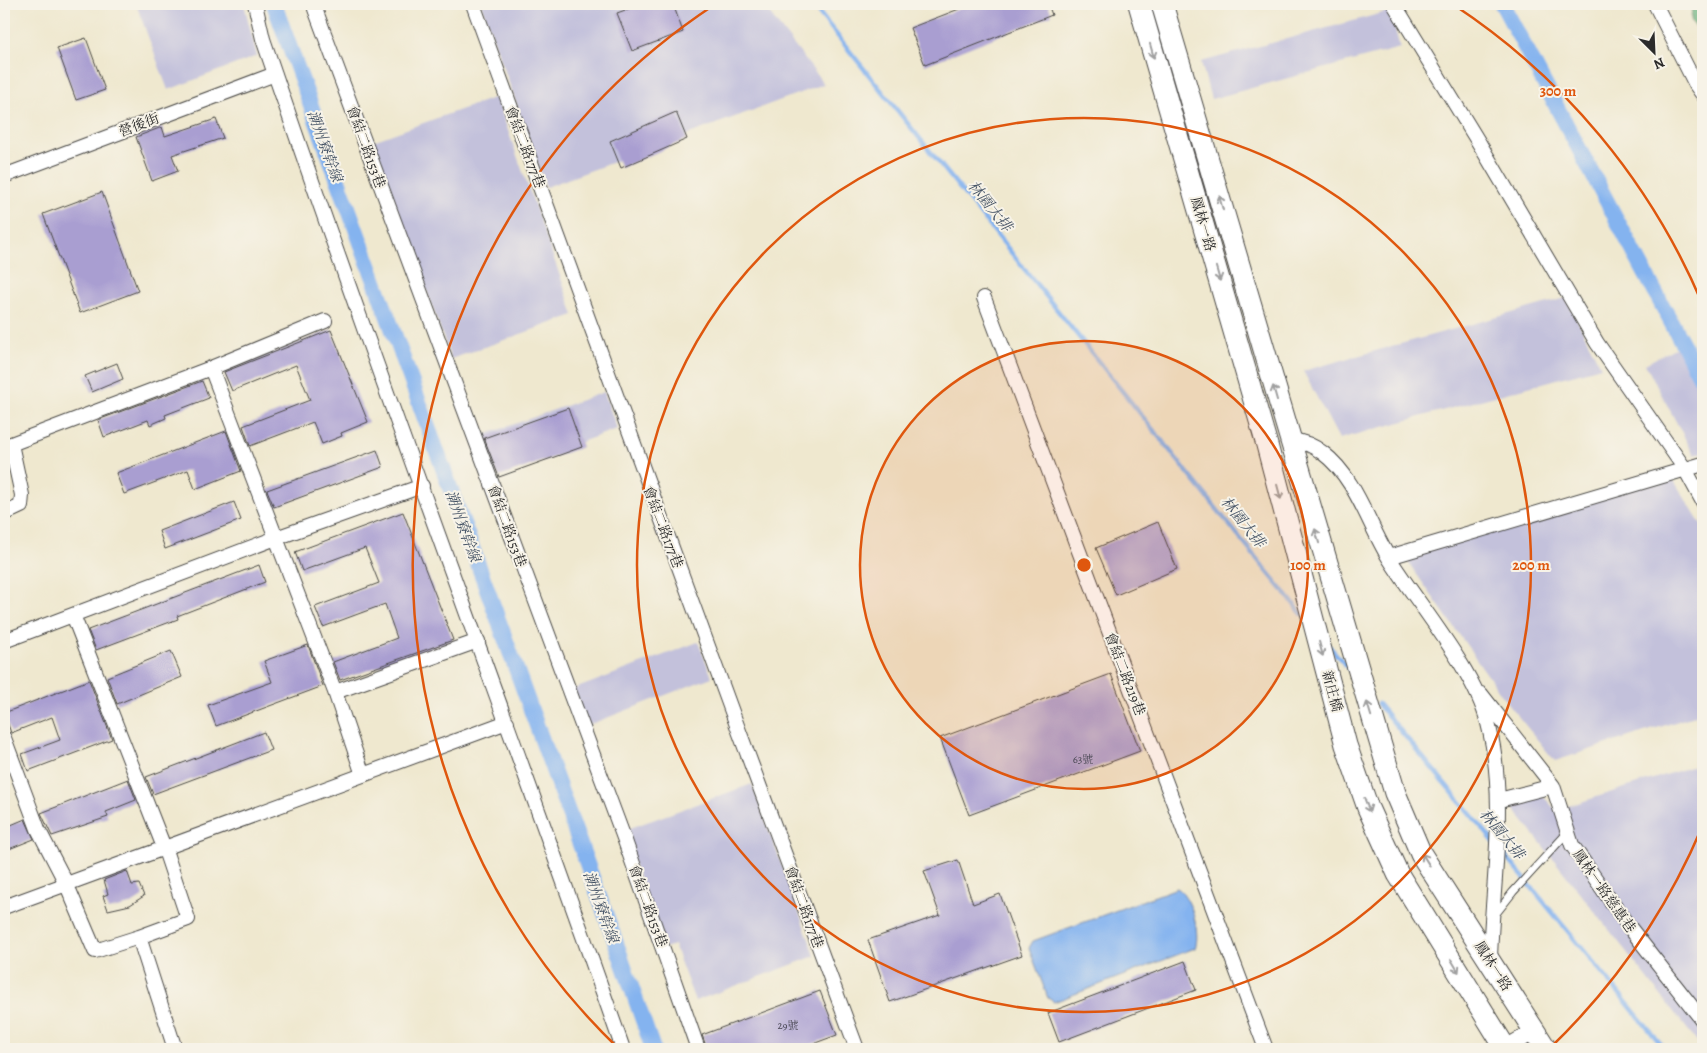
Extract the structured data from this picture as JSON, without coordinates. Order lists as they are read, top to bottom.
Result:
{
  "streets": {
    "main road": ["鳳林一路", "新庄橋"],
    "street": [
      "營後街",
      "會結二路153巷",
      "會結二路177巷",
      "會結二路219巷",
      "鳳林一路慈惠巷"
    ]
  },
  "crossings": [
    ["鳳林一路", "新庄橋"]
  ],
  "one_way": ["新庄橋"],
  "water": ["潮州寮幹線", "林園大排"],
  "house_numbers": ["63號", "29號"],
  "north": "bottom right",
  "rings": ["300 m", "100 m", "200 m"]
}
